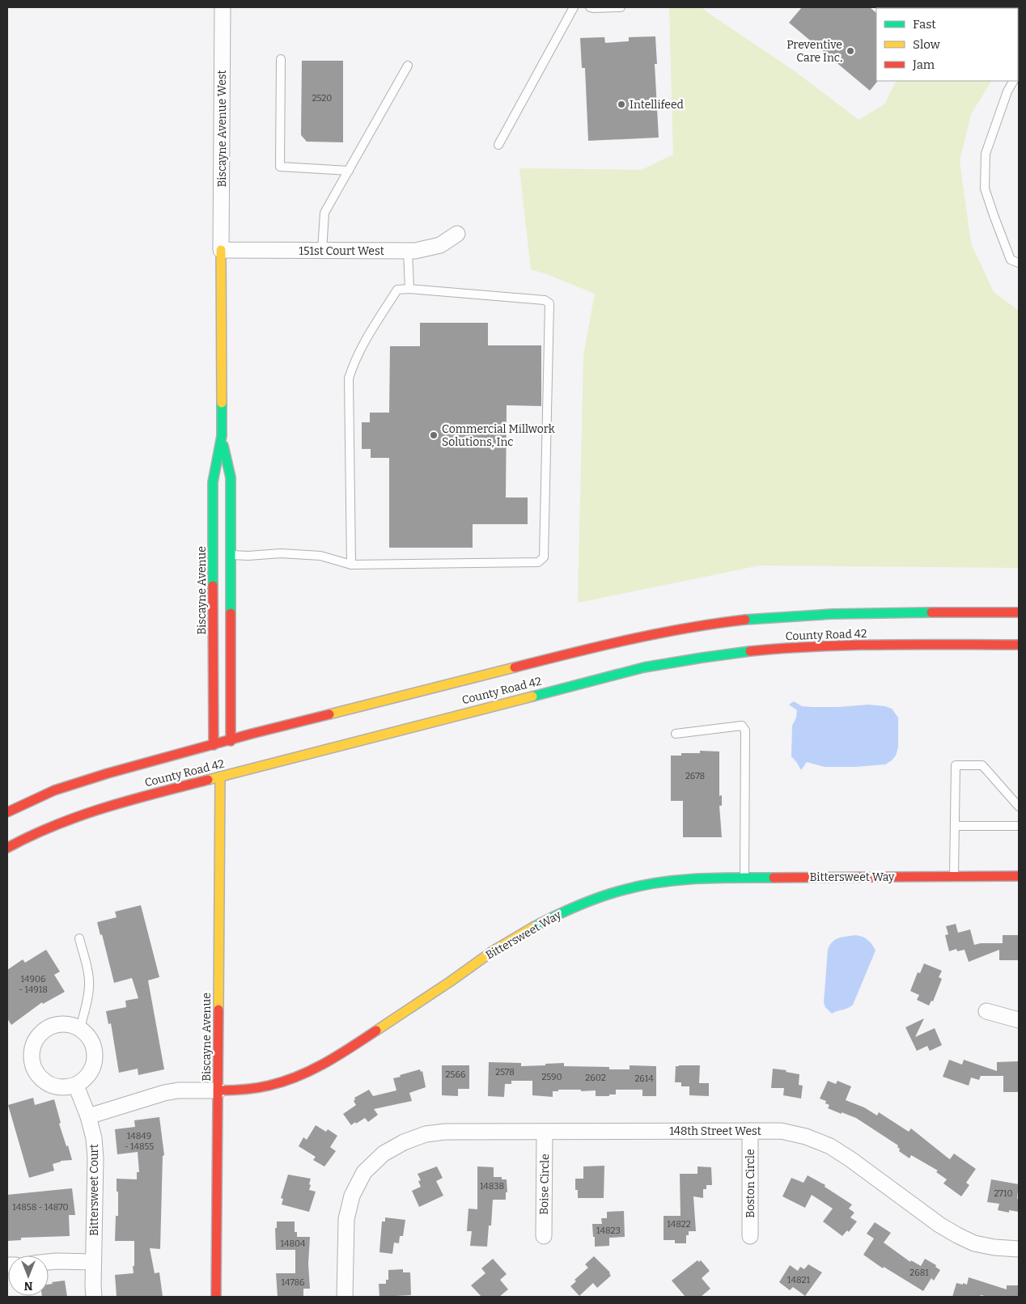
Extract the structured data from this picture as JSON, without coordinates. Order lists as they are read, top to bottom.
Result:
{
  "streets": {
    "main road": ["Biscayne Avenue", "County Road 42", "Bittersweet Way"],
    "street": [
      "Biscayne Avenue West",
      "151st Court West",
      "148th Street West",
      "Boston Circle",
      "Boise Circle",
      "Bittersweet Court"
    ]
  },
  "crossings": [
    ["Biscayne Avenue West", "151st Court West"],
    ["Biscayne Avenue West", "Biscayne Avenue"],
    ["151st Court West", "Biscayne Avenue"],
    ["Biscayne Avenue", "County Road 42"],
    ["Biscayne Avenue", "Bittersweet Way"],
    ["Bittersweet Way", "Bittersweet Court"],
    ["148th Street West", "Boston Circle"],
    ["148th Street West", "Boise Circle"]
  ],
  "places": ["Preventive Care Inc.", "Intellifeed", "Commercial Millwork Solutions, Inc"],
  "house_numbers": [
    "2520",
    "2678",
    "14906 - 14918",
    "2578",
    "2566",
    "2590",
    "2602",
    "2614",
    "14849 - 14855",
    "14838",
    "2710",
    "14858 - 14870",
    "14822",
    "14823",
    "14804",
    "2681",
    "14821",
    "14786"
  ],
  "legend": ["Fast", "Slow", "Jam"],
  "north": "bottom"
}
